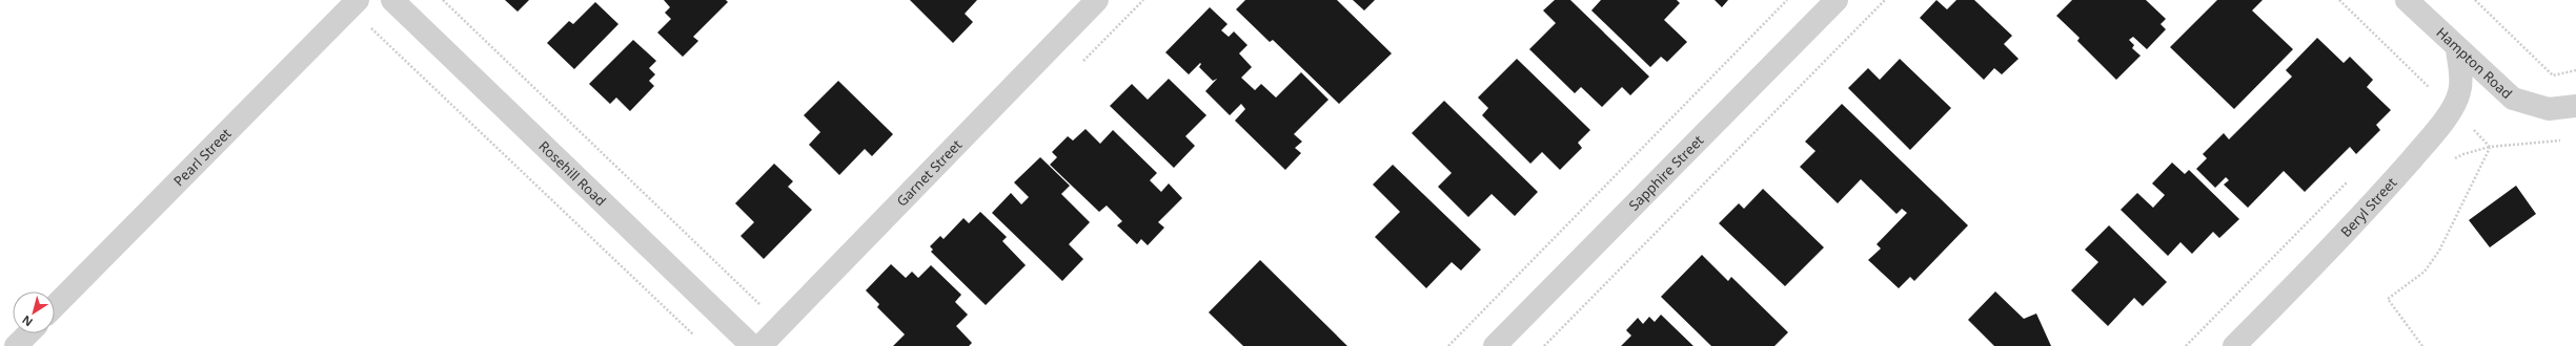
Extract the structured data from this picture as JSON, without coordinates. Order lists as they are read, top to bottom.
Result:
{
  "streets": {
    "street": [
      "Hampton Road",
      "Pearl Street",
      "Rosehill Road",
      "Garnet Street",
      "Sapphire Street",
      "Beryl Street"
    ]
  },
  "crossings": [
    ["Hampton Road", "Beryl Street"]
  ],
  "north": "bottom left"
}
